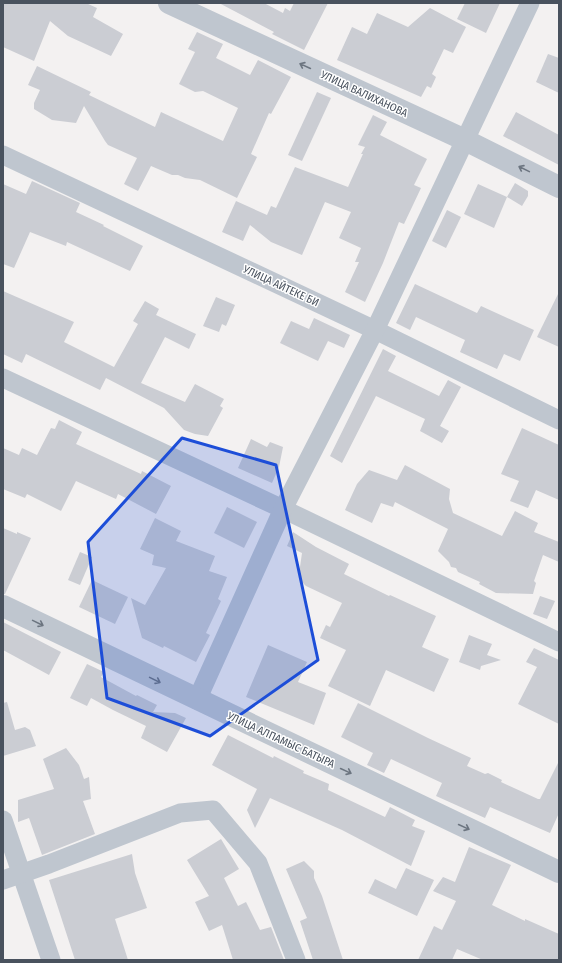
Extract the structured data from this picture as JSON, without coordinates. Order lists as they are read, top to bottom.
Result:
{
  "streets": {
    "street": ["УЛИЦА ВАЛИХАНОВА", "УЛИЦА АЙТЕКЕ БИ", "УЛИЦА АЛПАМЫС БАТЫРА"]
  },
  "one_way": ["УЛИЦА ВАЛИХАНОВА", "УЛИЦА АЛПАМЫС БАТЫРА"]
}
